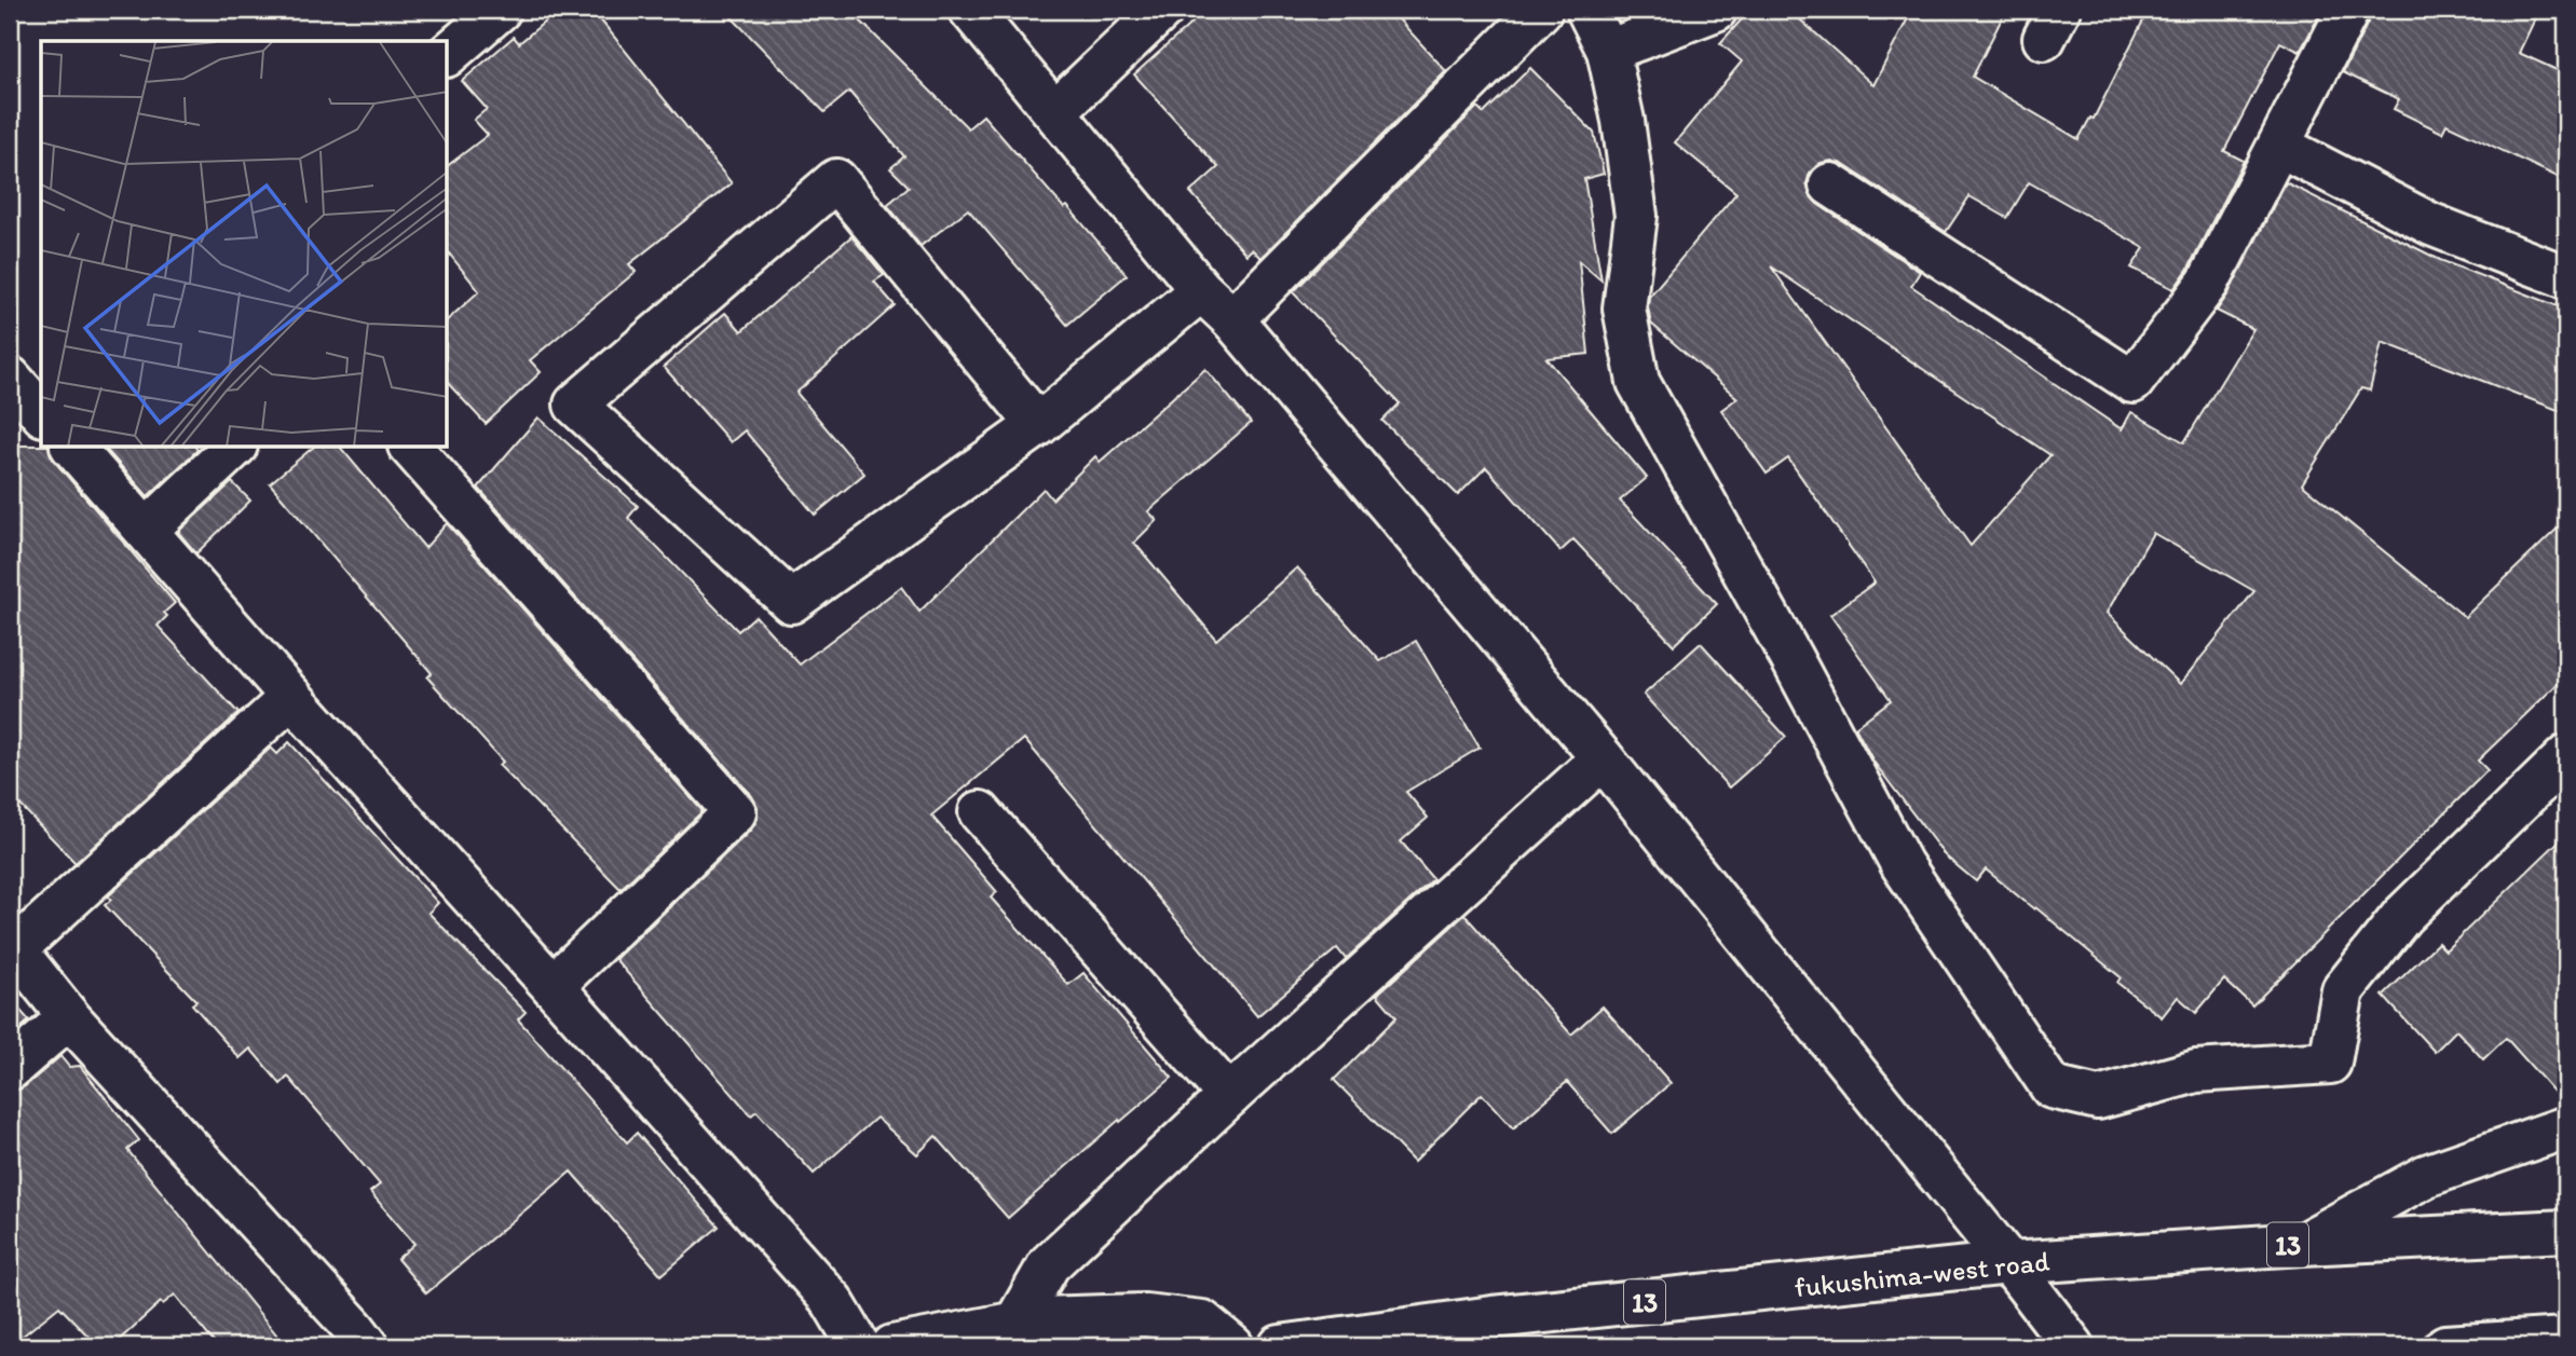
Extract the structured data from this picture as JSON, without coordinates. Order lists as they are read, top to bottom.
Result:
{
  "streets": {
    "main road": ["13", "fukushima-west road"]
  }
}
